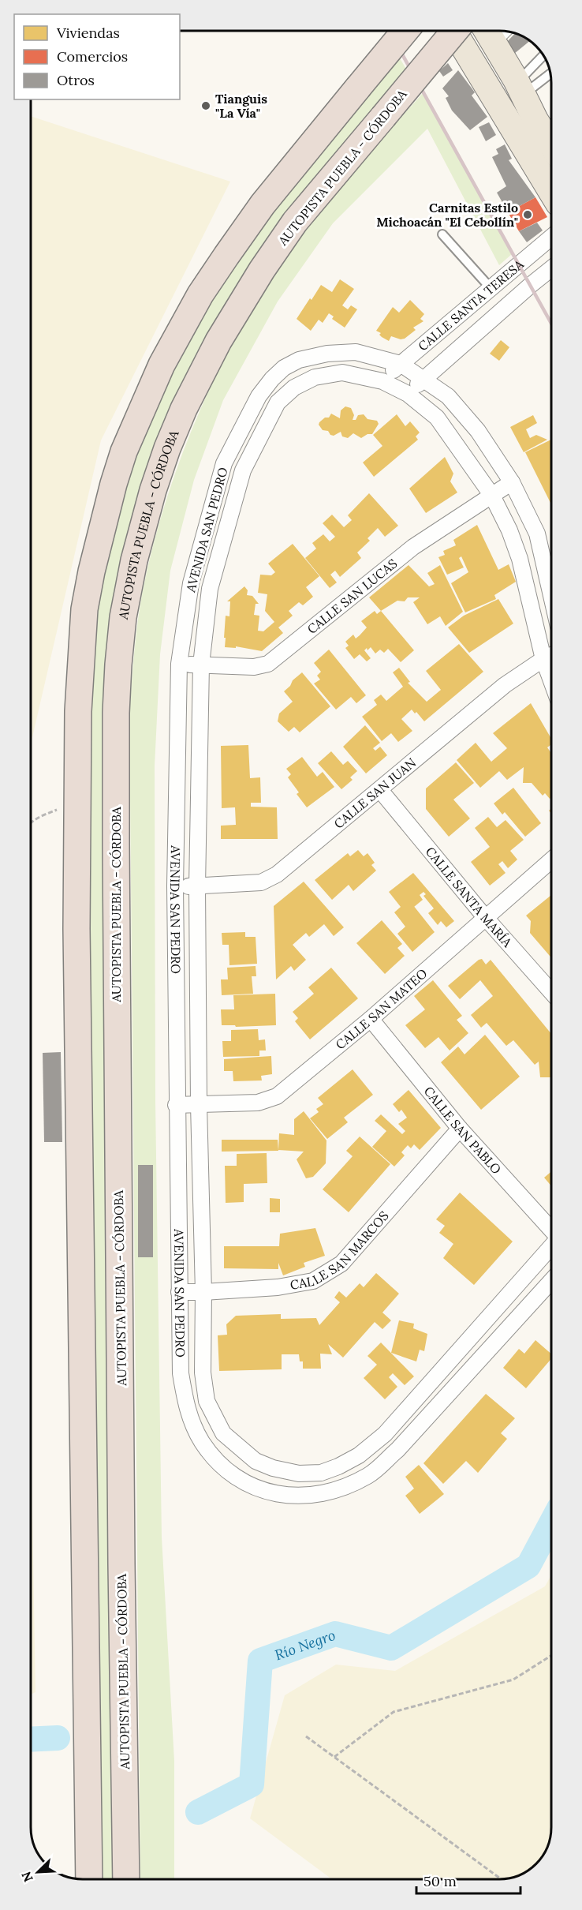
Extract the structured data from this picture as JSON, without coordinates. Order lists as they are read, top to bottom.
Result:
{
  "streets": {
    "highway": ["AUTOPISTA PUEBLA - CÓRDOBA"],
    "street": [
      "CALLE SANTA TERESA",
      "AVENIDA SAN PEDRO",
      "CALLE SAN LUCAS",
      "CALLE SAN JUAN",
      "CALLE SANTA MARÍA",
      "CALLE SAN MATEO",
      "CALLE SAN PABLO",
      "CALLE SAN MARCOS"
    ]
  },
  "crossings": [
    ["CALLE SANTA TERESA", "AVENIDA SAN PEDRO"],
    ["AVENIDA SAN PEDRO", "CALLE SAN LUCAS"],
    ["AVENIDA SAN PEDRO", "CALLE SAN JUAN"],
    ["AVENIDA SAN PEDRO", "CALLE SAN MATEO"],
    ["AVENIDA SAN PEDRO", "CALLE SAN MARCOS"],
    ["CALLE SAN JUAN", "CALLE SANTA MARÍA"],
    ["CALLE SANTA MARÍA", "CALLE SAN MATEO"],
    ["CALLE SAN MATEO", "CALLE SAN PABLO"],
    ["CALLE SAN PABLO", "CALLE SAN MARCOS"]
  ],
  "water": ["Río Negro"],
  "places": ["Tianguis \"La Vía\"", "Carnitas Estilo Michoacán \"El Cebollín\""],
  "legend": ["Viviendas", "Comercios", "Otros"],
  "scale_bar": "50 m",
  "north": "bottom left"
}
